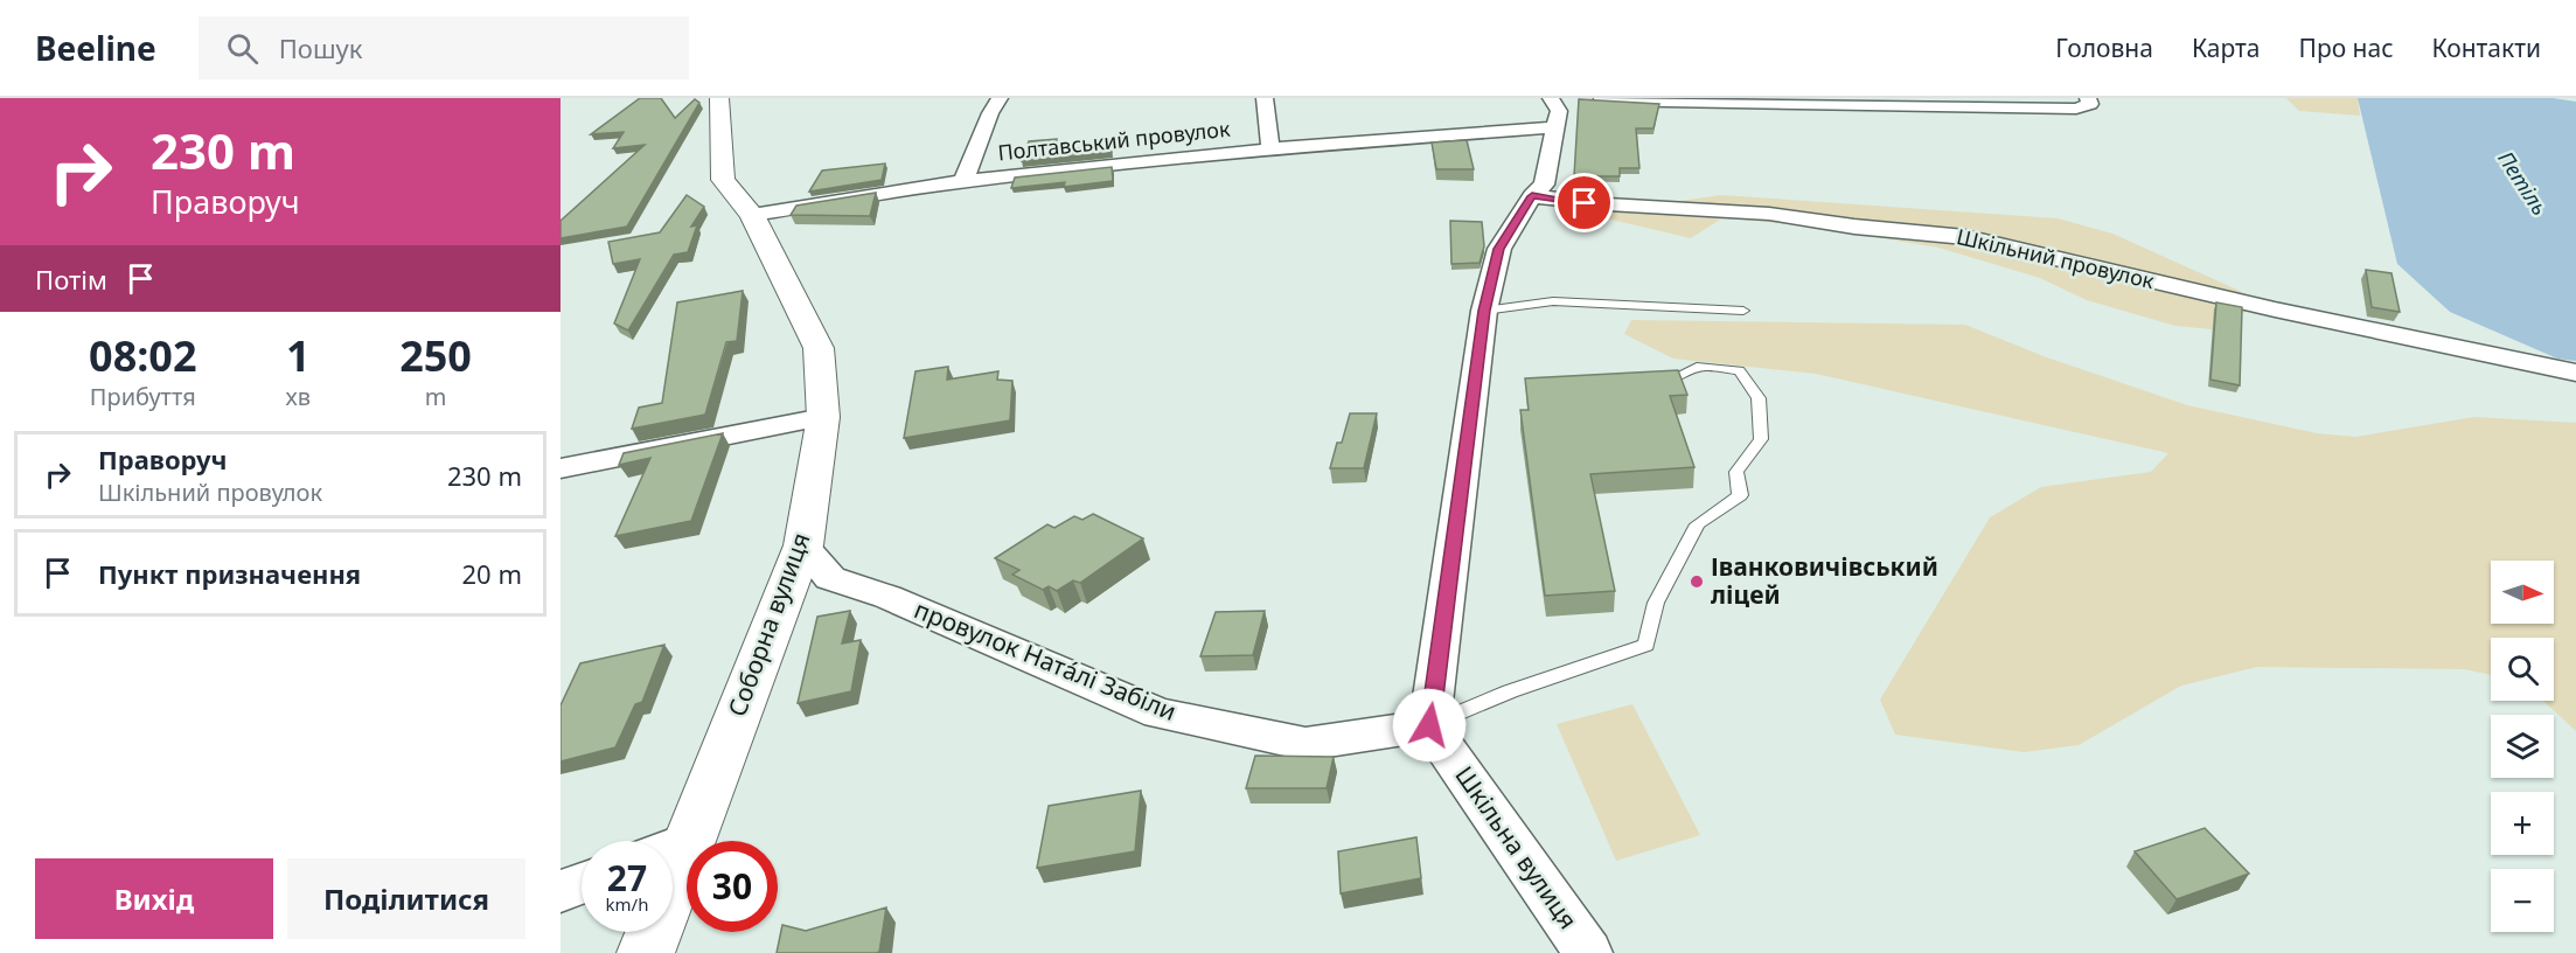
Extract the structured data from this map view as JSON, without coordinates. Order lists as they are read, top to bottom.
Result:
{
  "streets": {
    "street": [
      "Полтавський провулок",
      "Шкільний провулок",
      "Соборна вулиця",
      "провулок Ната́лі Забіли",
      "Шкільна вулиця"
    ]
  },
  "crossings": [
    ["Полтавський провулок", "Соборна вулиця"],
    ["Соборна вулиця", "провулок Ната́лі Забіли"],
    ["провулок Ната́лі Забіли", "Шкільна вулиця"]
  ],
  "water": ["Петіль"],
  "places": ["Іванковичівський ліцей"],
  "north": "right",
  "page": {
    "header": "Beeline",
    "search": "Пошук",
    "nav": [
      "Головна",
      "Карта",
      "Про нас",
      "Контакти"
    ],
    "turn": ["230 m", "Праворуч"],
    "then": "Потім",
    "eta": [
      "08:02",
      "Прибуття",
      "1",
      "хв",
      "250",
      "m"
    ],
    "list": [
      {
        "name": "Праворуч",
        "note": "Шкільний провулок",
        "value": "230 m"
      },
      {
        "name": "Пункт призначення",
        "value": "20 m"
      }
    ],
    "map_buttons": ["+", "−"],
    "speed": "27 km/h",
    "limit": "30",
    "buttons": ["Вихід", "Поділитися"]
  }
}
